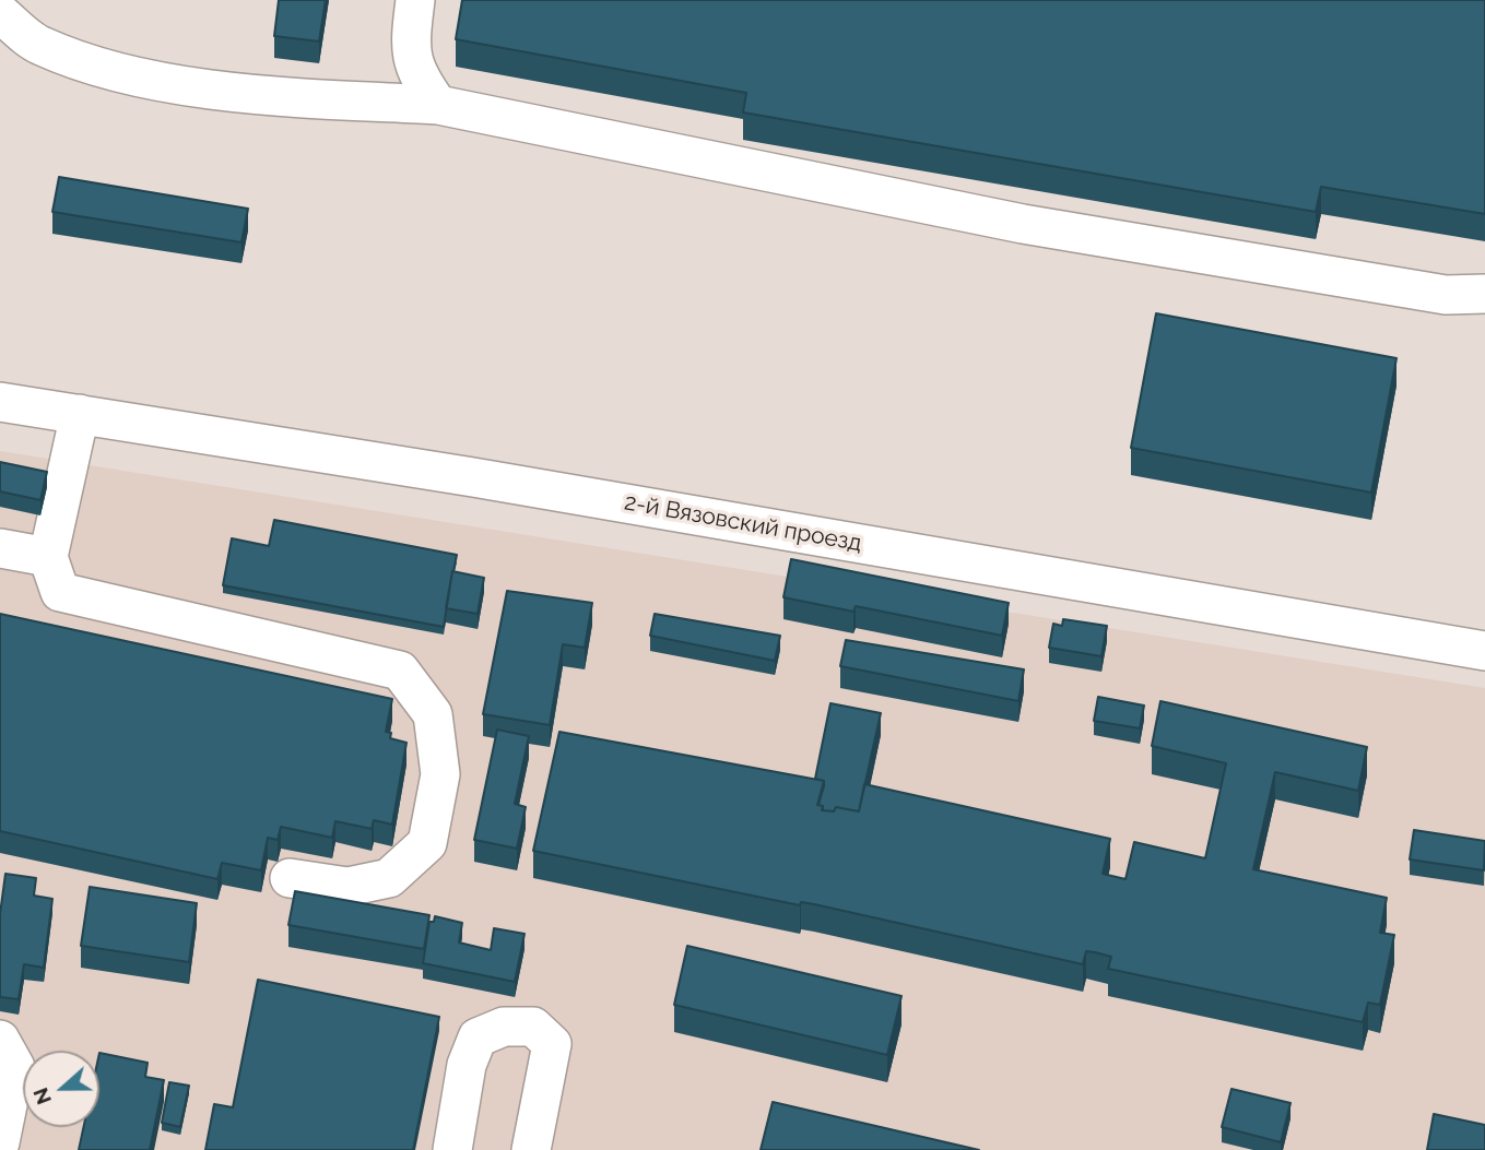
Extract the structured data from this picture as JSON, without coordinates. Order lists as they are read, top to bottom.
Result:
{
  "streets": {
    "street": ["2-й Вязовский проезд"]
  },
  "north": "left"
}
